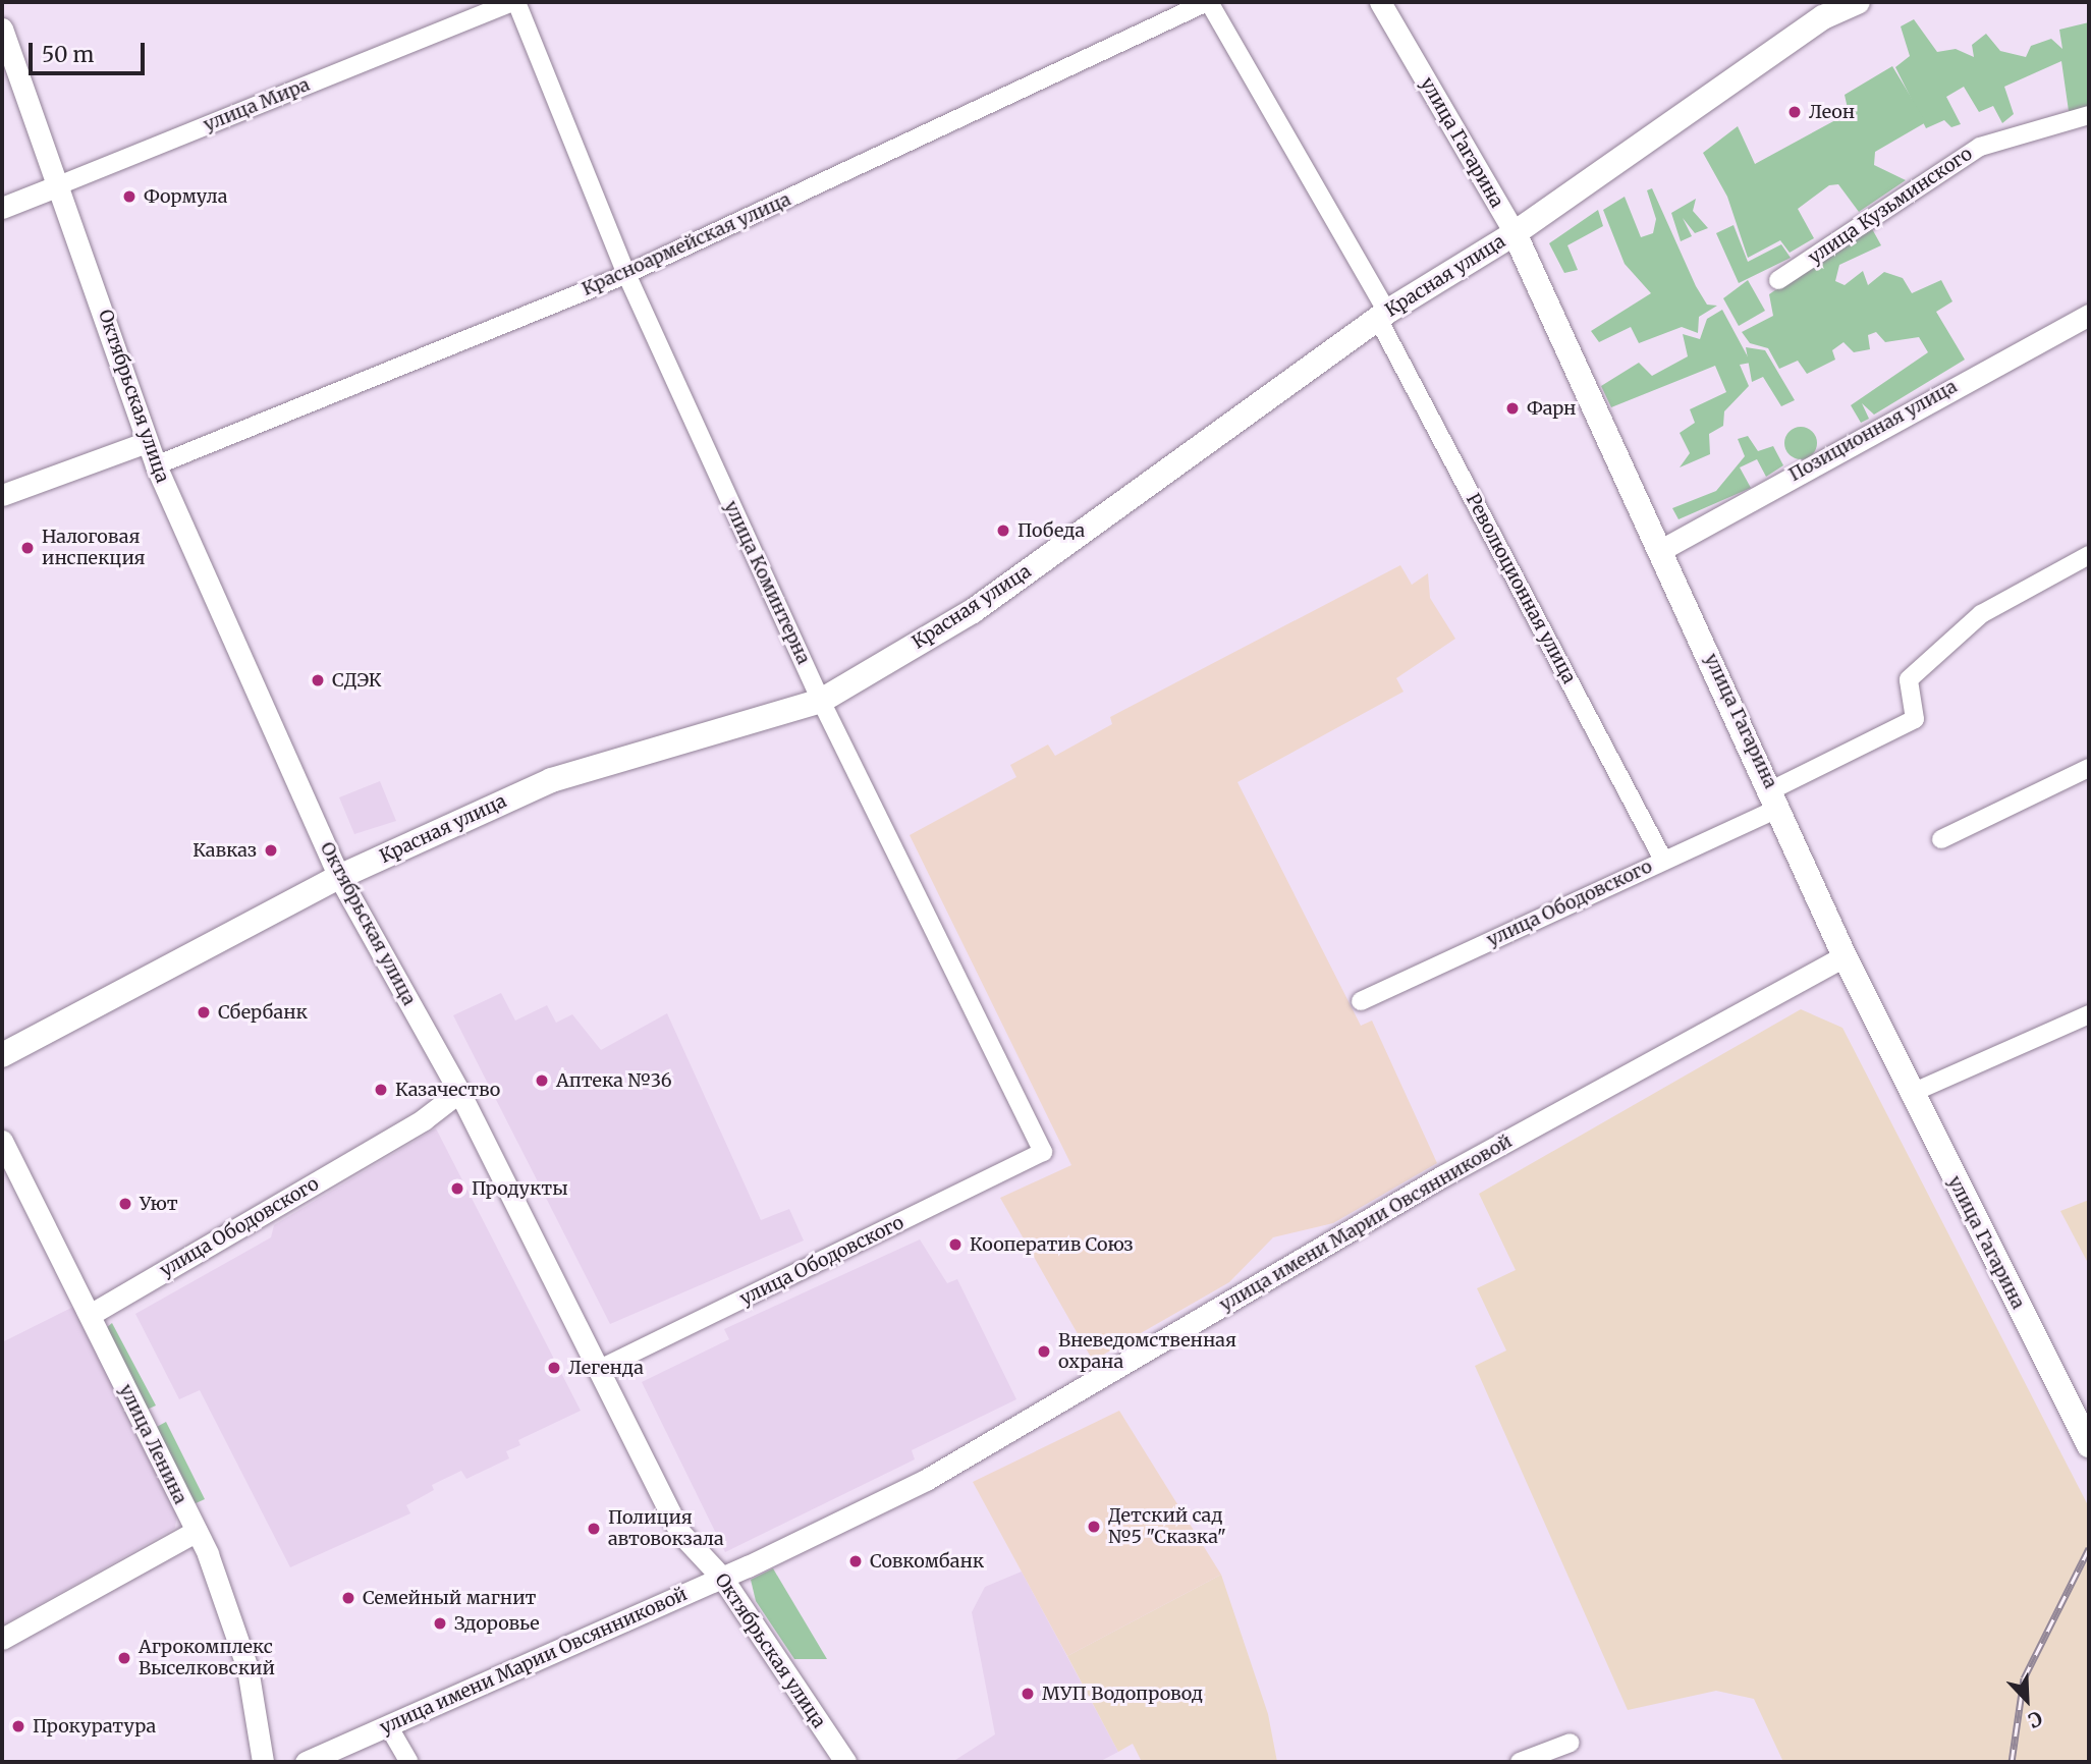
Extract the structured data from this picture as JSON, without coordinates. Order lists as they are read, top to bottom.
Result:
{
  "streets": {
    "main road": ["улица Гагарина", "Красная улица"],
    "street": [
      "улица Мира",
      "улица Кузьминского",
      "Красноармейская улица",
      "Октябрьская улица",
      "Позиционная улица",
      "улица Коминтерна",
      "Революционная улица",
      "улица Ободовского",
      "улица имени Марии Овсянниковой",
      "улица Ленина"
    ]
  },
  "crossings": [
    ["улица Мира", "Октябрьская улица"],
    ["улица Мира", "улица Коминтерна"],
    ["улица Гагарина", "Красная улица"],
    ["улица Гагарина", "Позиционная улица"],
    ["улица Гагарина", "улица Ободовского"],
    ["улица Гагарина", "улица имени Марии Овсянниковой"],
    ["Красноармейская улица", "Октябрьская улица"],
    ["Красноармейская улица", "улица Коминтерна"],
    ["Красноармейская улица", "Революционная улица"],
    ["Красная улица", "Октябрьская улица"],
    ["Красная улица", "улица Коминтерна"],
    ["Красная улица", "Революционная улица"],
    ["Октябрьская улица", "улица Ободовского"],
    ["Октябрьская улица", "улица имени Марии Овсянниковой"],
    ["улица Коминтерна", "улица Ободовского"],
    ["Революционная улица", "улица Ободовского"],
    ["улица Ободовского", "улица Ленина"]
  ],
  "places": [
    "Леон",
    "Формула",
    "Фарн",
    "Победа",
    "Налоговая инспекция",
    "СДЭК",
    "Кавказ",
    "Сбербанк",
    "Аптека №36",
    "Казачество",
    "Продукты",
    "Уют",
    "Кооператив Союз",
    "Вневедомственная охрана",
    "Легенда",
    "Детский сад №5 \"Сказка\"",
    "Полиция автовокзала",
    "Совкомбанк",
    "Семейный магнит",
    "Здоровье",
    "Агрокомплекс Выселковский",
    "МУП Водопровод",
    "Прокуратура"
  ],
  "scale_bar": "50 m",
  "north": "bottom right"
}
